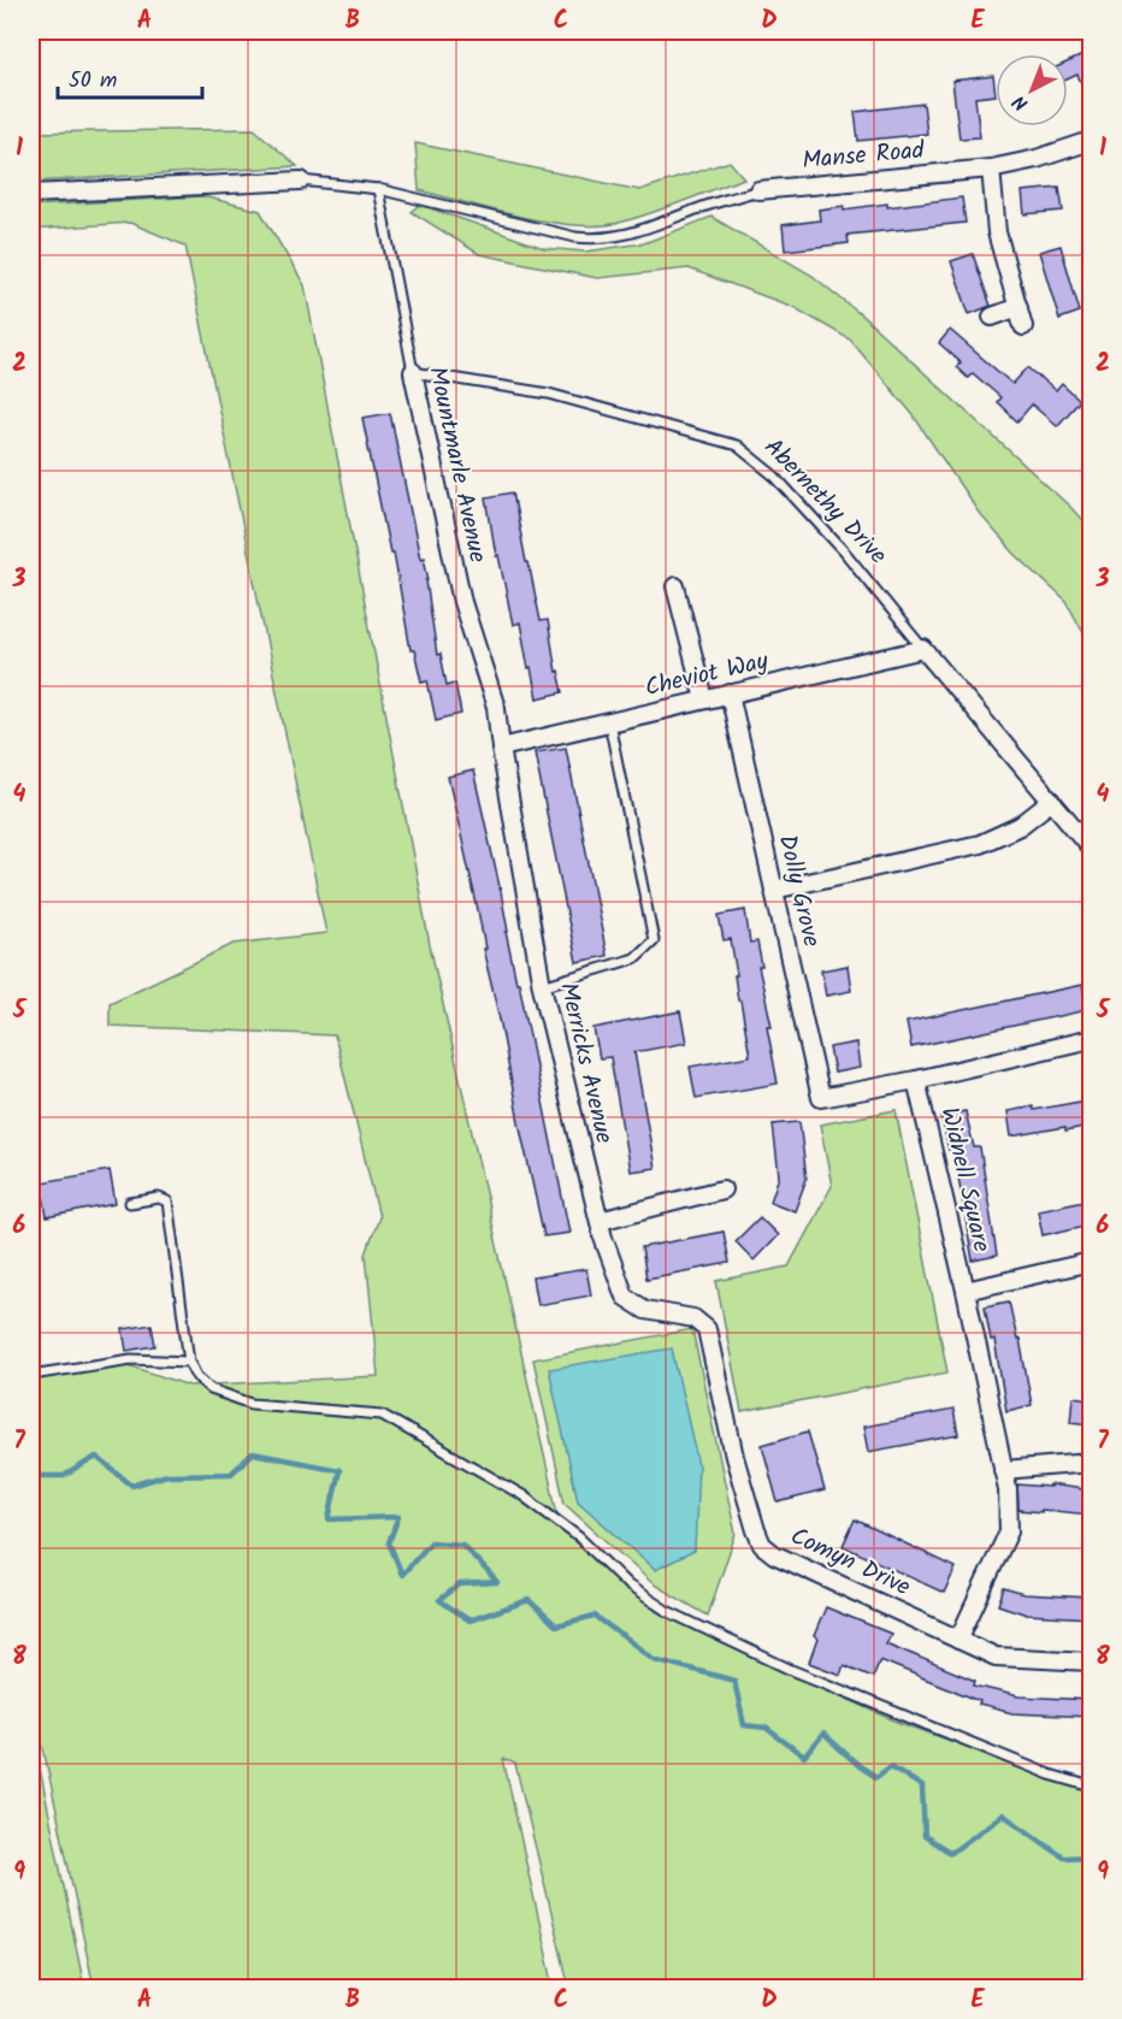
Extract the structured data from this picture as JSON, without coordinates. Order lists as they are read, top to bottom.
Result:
{
  "streets": {
    "street": [
      "Manse Road",
      "Mountmarle Avenue",
      "Abernethy Drive",
      "Cheviot Way",
      "Dolly Grove",
      "Merricks Avenue",
      "Widnell Square",
      "Comyn Drive"
    ]
  },
  "crossings": [
    ["Manse Road", "Mountmarle Avenue"],
    ["Mountmarle Avenue", "Abernethy Drive"],
    ["Mountmarle Avenue", "Cheviot Way"],
    ["Mountmarle Avenue", "Merricks Avenue"],
    ["Abernethy Drive", "Cheviot Way"],
    ["Cheviot Way", "Dolly Grove"],
    ["Cheviot Way", "Merricks Avenue"],
    ["Dolly Grove", "Widnell Square"],
    ["Merricks Avenue", "Comyn Drive"],
    ["Widnell Square", "Comyn Drive"]
  ],
  "scale_bar": "50 m",
  "north": "bottom left",
  "grid": {
    "columns": [
      "A",
      "B",
      "C",
      "D",
      "E"
    ],
    "rows": [
      "1",
      "2",
      "3",
      "4",
      "5",
      "6",
      "7",
      "8",
      "9"
    ]
  }
}
